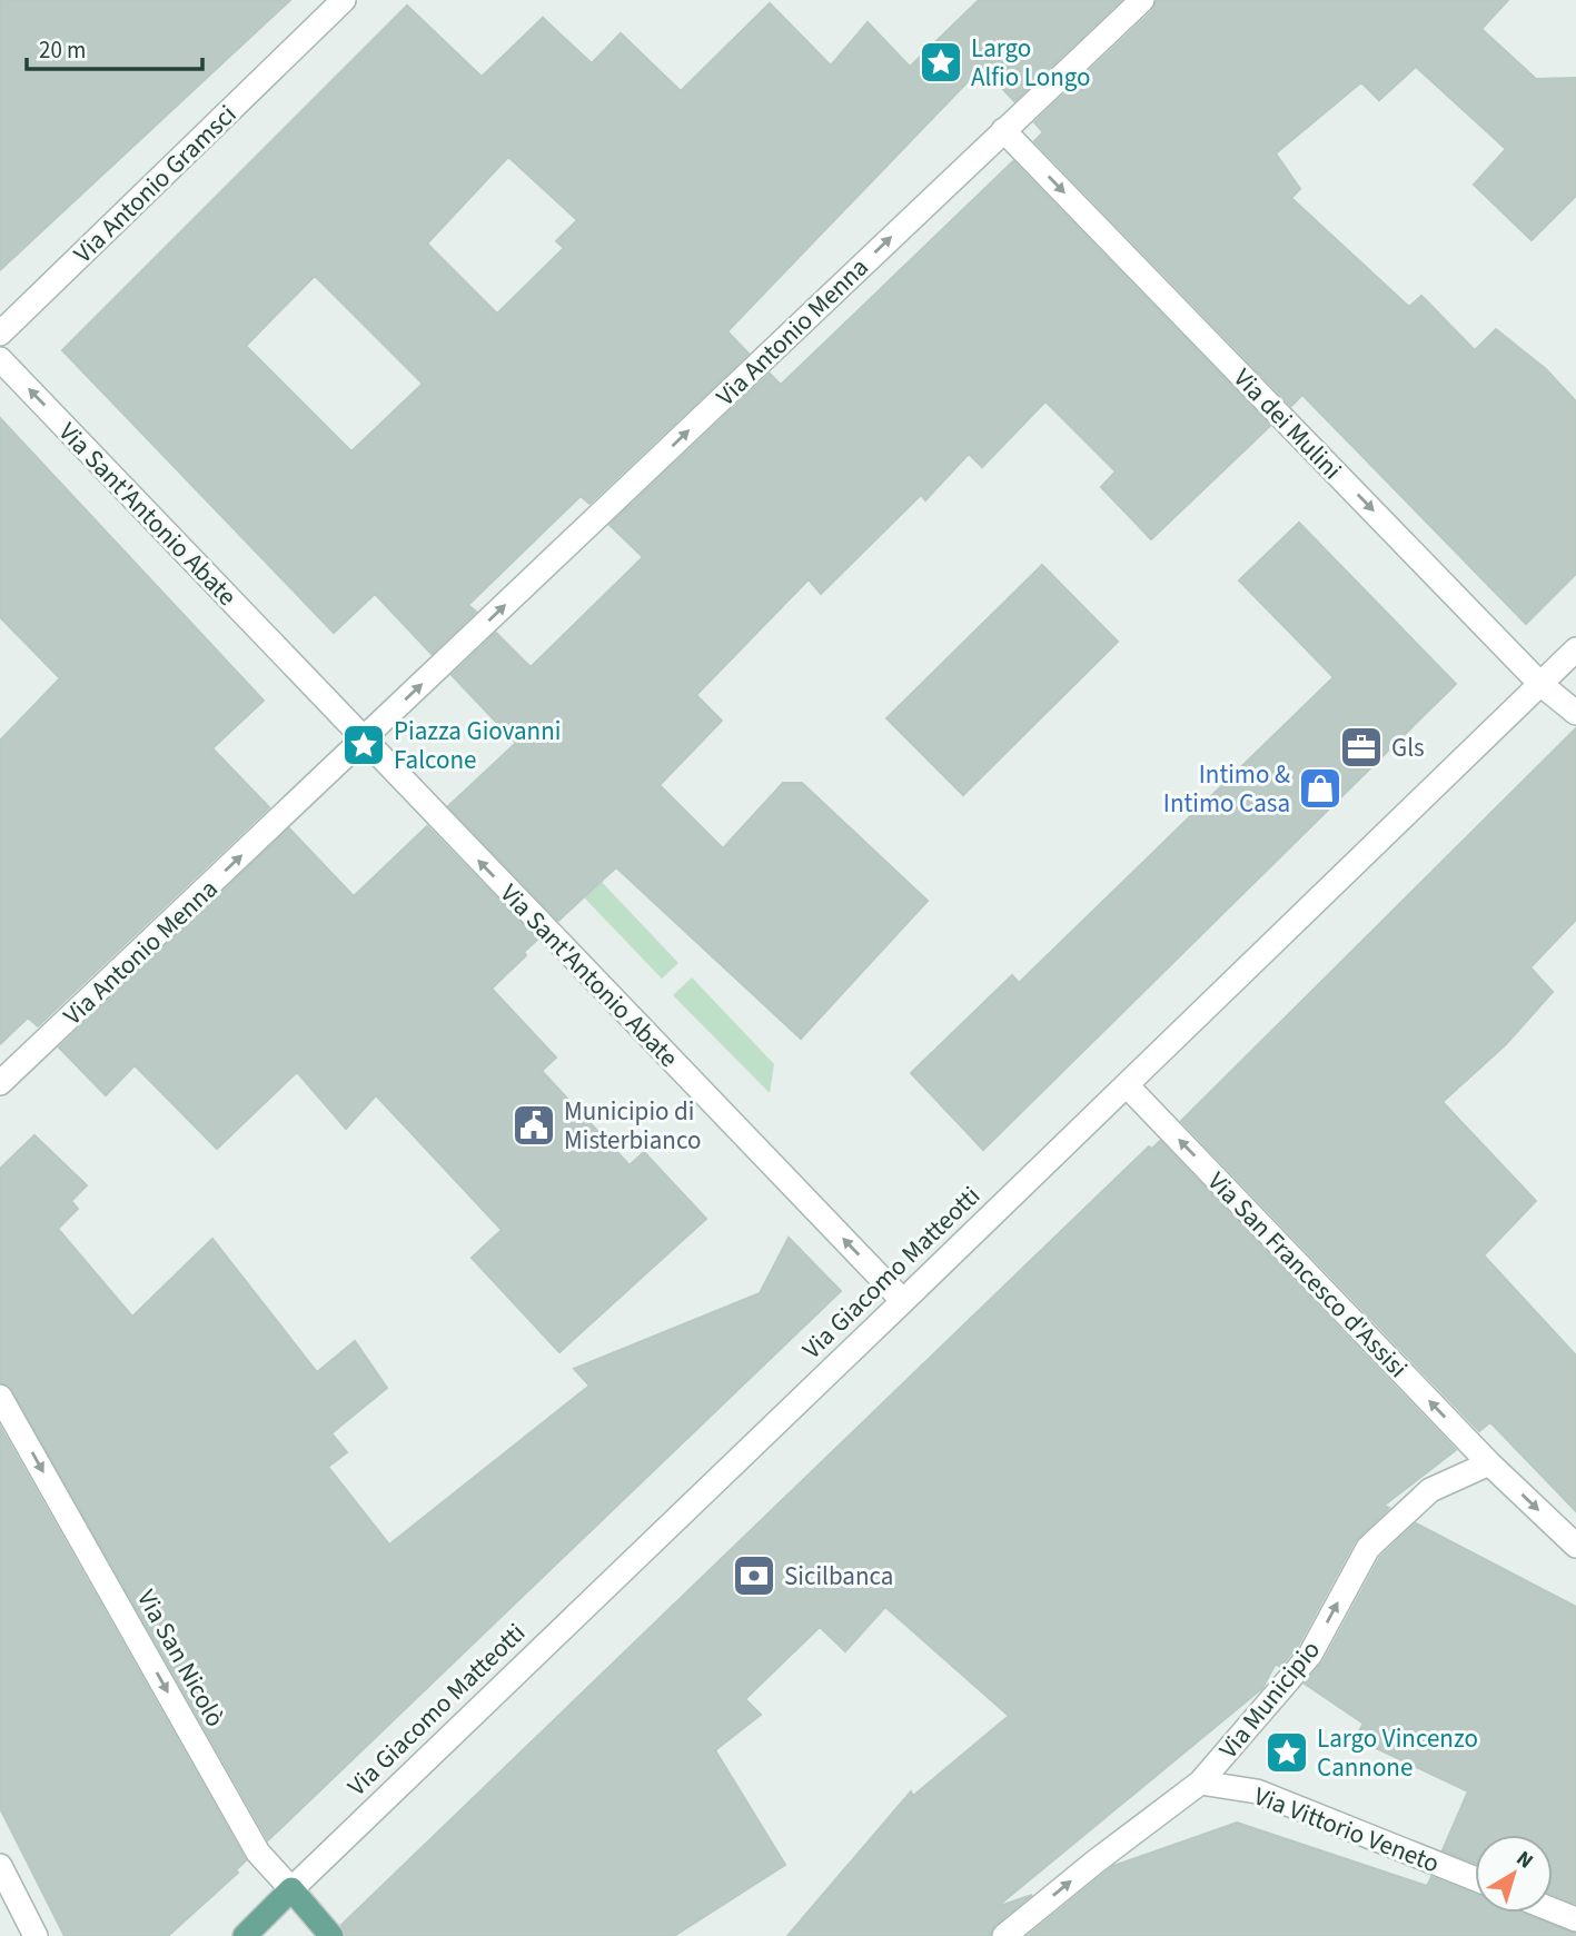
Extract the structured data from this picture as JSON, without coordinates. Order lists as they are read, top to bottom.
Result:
{
  "streets": {
    "main road": ["Via Giacomo Matteotti", "Via San Nicolò"],
    "street": [
      "Via Antonio Gramsci",
      "Via Antonio Menna",
      "Via dei Mulini",
      "Via Sant'Antonio Abate",
      "Via San Francesco d'Assisi",
      "Via Municipio",
      "Via Vittorio Veneto"
    ]
  },
  "crossings": [
    ["Via Antonio Menna", "Via dei Mulini"],
    ["Via Antonio Menna", "Via Sant'Antonio Abate"],
    ["Via dei Mulini", "Via Giacomo Matteotti"],
    ["Via Sant'Antonio Abate", "Via Giacomo Matteotti"],
    ["Via Giacomo Matteotti", "Via San Francesco d'Assisi"],
    ["Via Giacomo Matteotti", "Via San Nicolò"],
    ["Via San Francesco d'Assisi", "Via Municipio"],
    ["Via Municipio", "Via Vittorio Veneto"]
  ],
  "one_way": [
    "Via Antonio Menna",
    "Via dei Mulini",
    "Via Sant'Antonio Abate",
    "Via San Francesco d'Assisi",
    "Via San Nicolò",
    "Via Municipio"
  ],
  "places": {
    "place": ["Largo Alfio Longo", "Piazza Giovanni Falcone", "Largo Vincenzo Cannone"],
    "office": ["Gls"],
    "shop": ["Intimo & Intimo Casa"],
    "public building": ["Municipio di Misterbianco"],
    "bank": ["Sicilbanca"]
  },
  "scale_bar": "20 m",
  "north": "top right"
}
